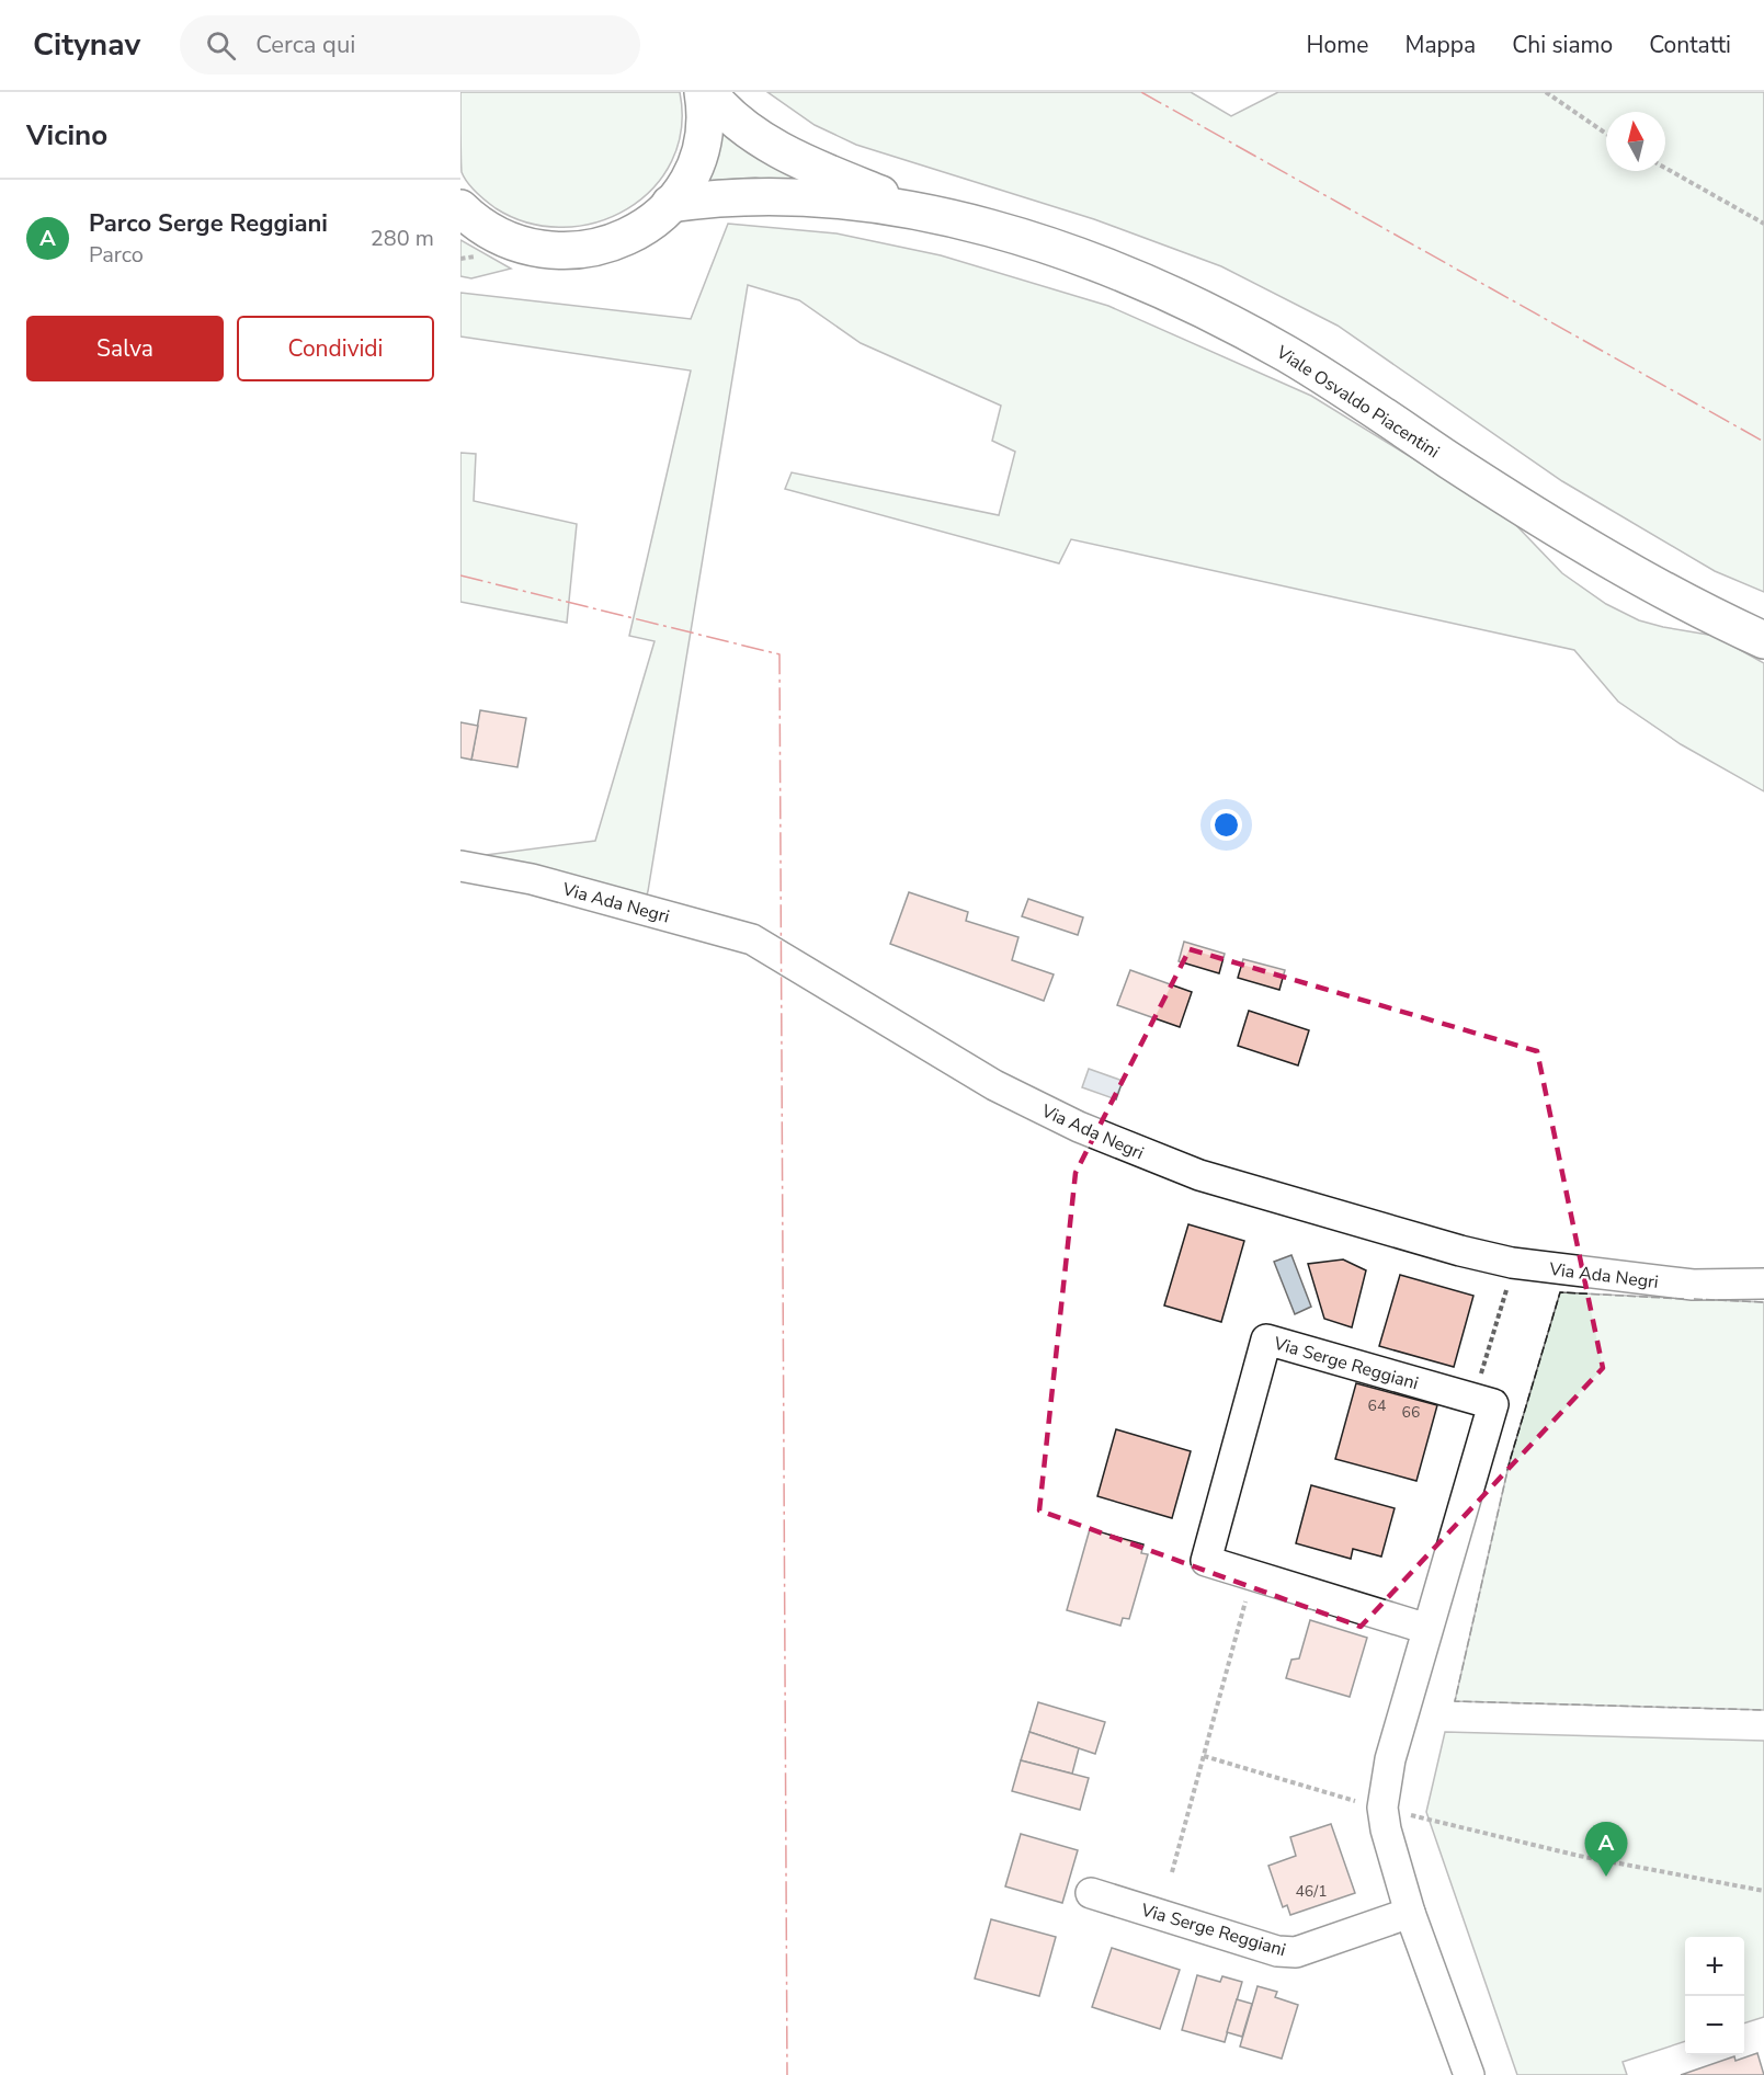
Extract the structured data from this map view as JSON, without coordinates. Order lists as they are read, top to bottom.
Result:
{
  "streets": {
    "main road": ["Viale Osvaldo Piacentini"],
    "street": ["Via Ada Negri", "Via Serge Reggiani"]
  },
  "house_numbers": ["64", "66", "46/1"],
  "north": "top",
  "page": {
    "header": "Citynav",
    "search": "Cerca qui",
    "nav": [
      "Home",
      "Mappa",
      "Chi siamo",
      "Contatti"
    ],
    "heading": "Vicino",
    "list": [
      {
        "mark": "A",
        "name": "Parco Serge Reggiani",
        "note": "Parco",
        "value": "280 m"
      }
    ],
    "buttons": ["Salva", "Condividi"],
    "pins": "A",
    "map_buttons": ["+", "−"]
  }
}
